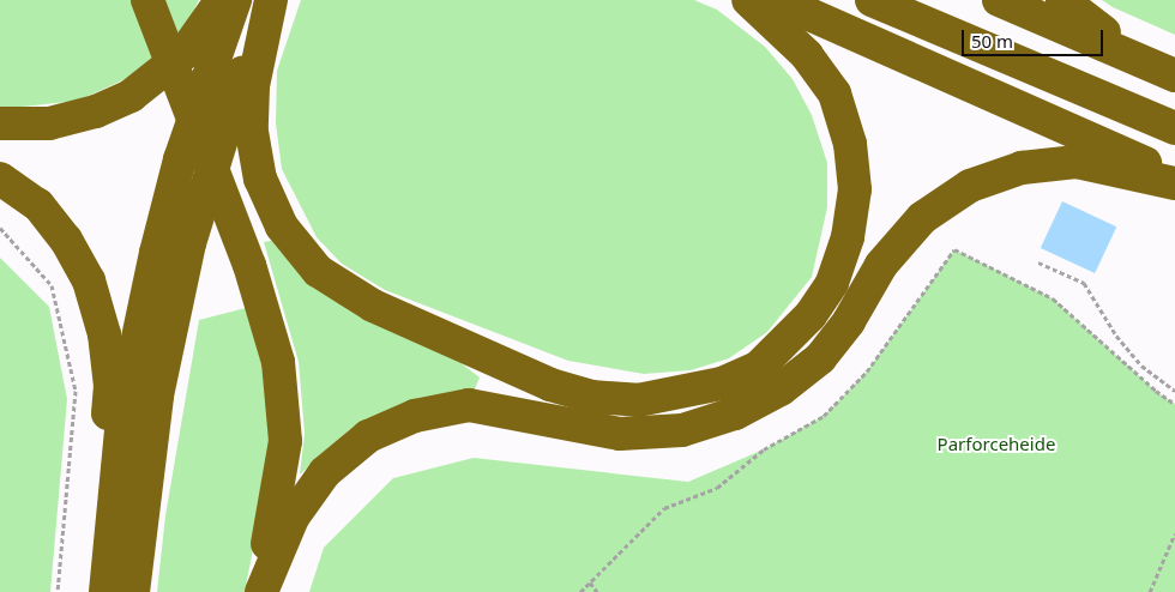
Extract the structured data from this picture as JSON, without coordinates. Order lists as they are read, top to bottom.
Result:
{
  "parks": ["Parforceheide"],
  "scale_bar": "50 m"
}
